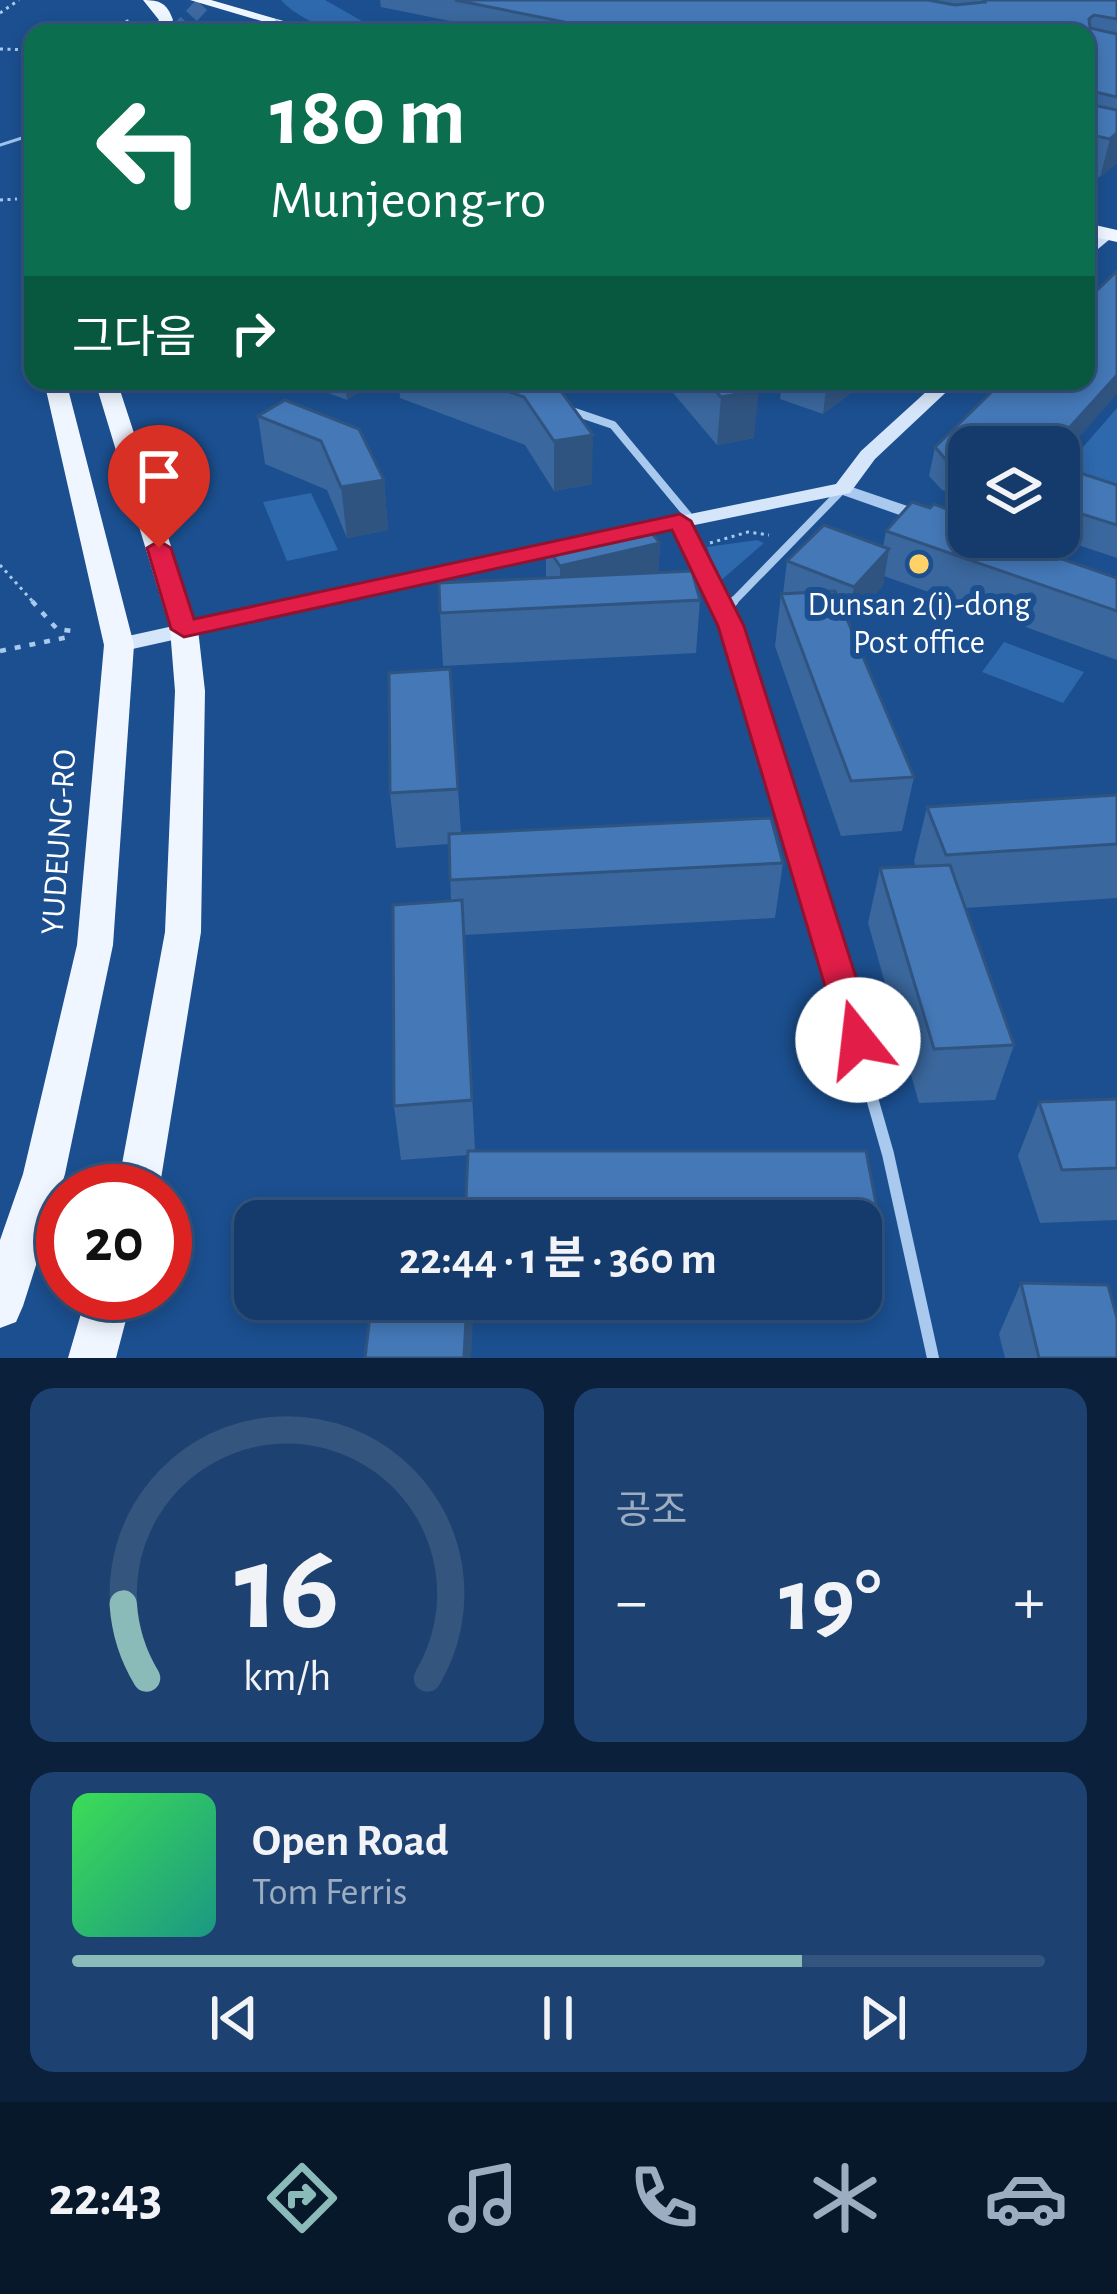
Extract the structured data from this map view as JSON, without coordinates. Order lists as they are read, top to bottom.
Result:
{
  "streets": {
    "main road": ["YUDEUNG-RO"]
  },
  "places": ["Dunsan 2(i)-dong Post office"],
  "page": {
    "turn": ["180 m", "Munjeong-ro"],
    "then": "그다음",
    "limit": "20",
    "trip": "22:44 · 1 분 · 360 m",
    "tile": "공조",
    "heat": ["−", "19°", "+"],
    "song": ["Open Road", "Tom Ferris"],
    "tabs": "22:43",
    "gauge": ["16", "km/h"]
  }
}
